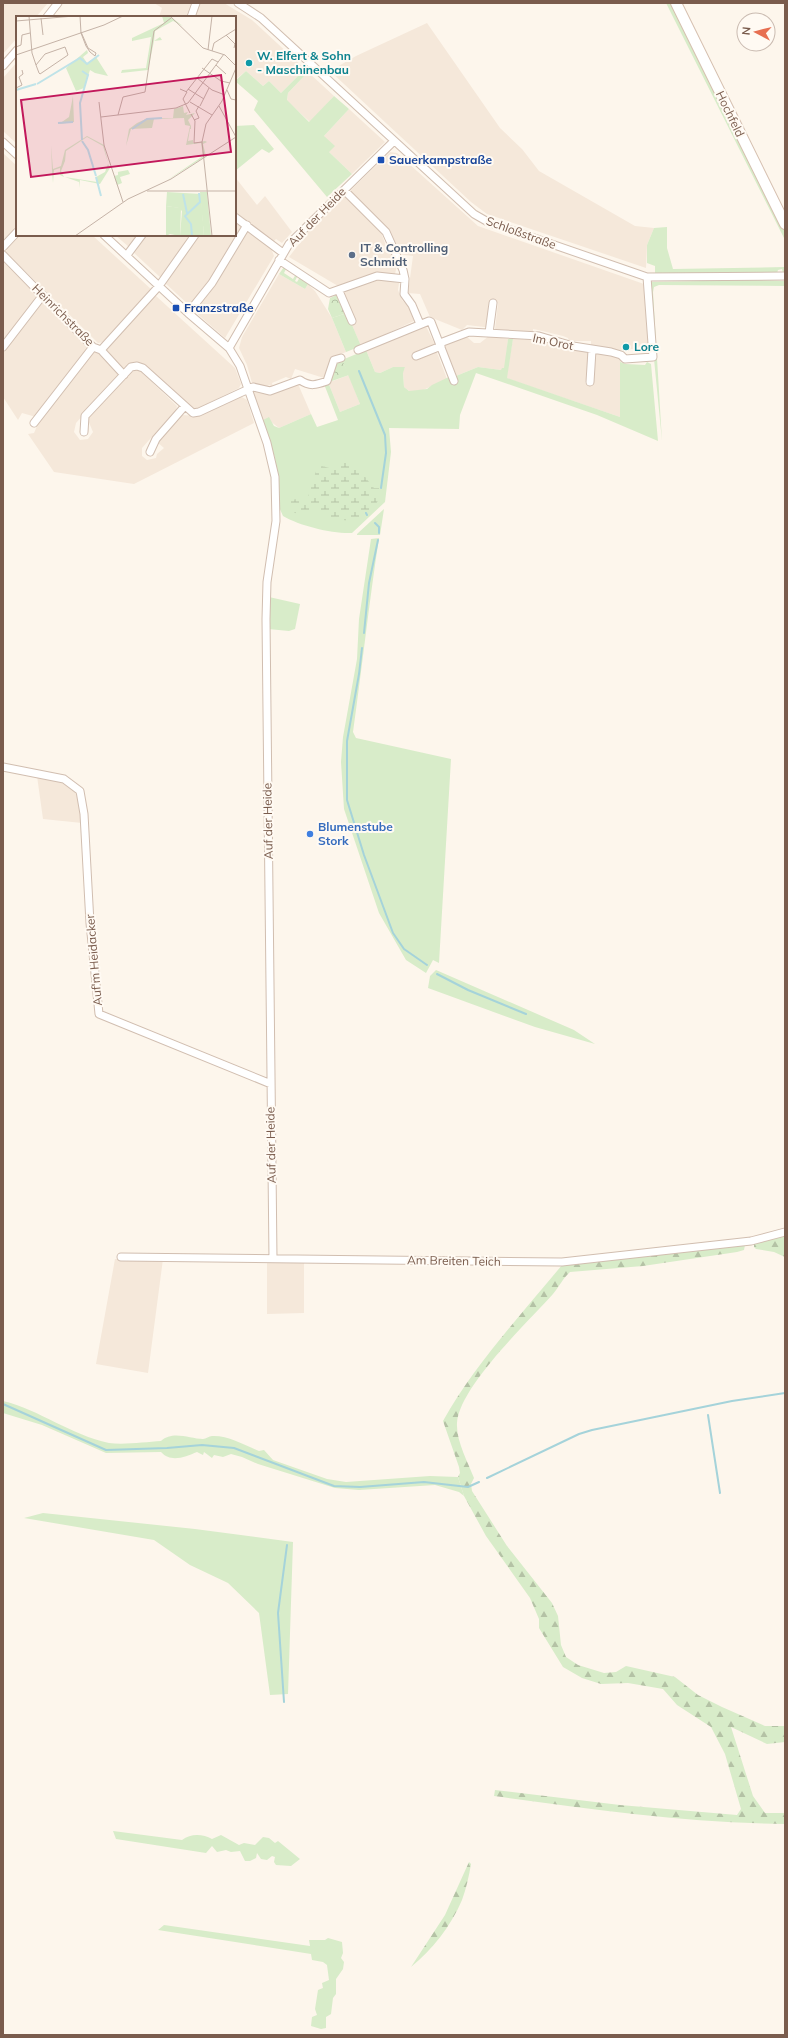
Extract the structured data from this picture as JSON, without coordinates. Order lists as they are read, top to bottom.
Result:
{
  "streets": {
    "street": [
      "Hochfeld",
      "Auf der Heide",
      "Schloßstraße",
      "Heinrichstraße",
      "Im Orot",
      "Auf'm Heidacker",
      "Am Breiten Teich"
    ]
  },
  "crossings": [
    ["Auf der Heide", "Schloßstraße"],
    ["Auf der Heide", "Auf'm Heidacker"],
    ["Auf der Heide", "Am Breiten Teich"],
    ["Schloßstraße", "Im Orot"]
  ],
  "places": {
    "other": [
      "W. Elfert & Sohn - Maschinenbau",
      "IT & Controlling Schmidt",
      "Lore",
      "Blumenstube Stork"
    ],
    "transit": ["Sauerkampstraße", "Franzstraße"]
  },
  "north": "left"
}
